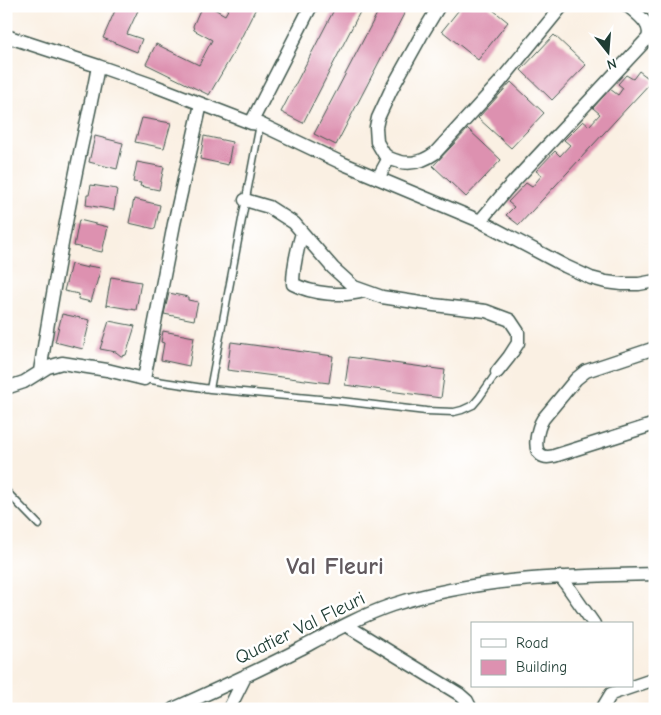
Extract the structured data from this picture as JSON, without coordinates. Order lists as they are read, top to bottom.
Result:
{
  "streets": {
    "street": ["Quatier Val Fleuri"]
  },
  "districts": ["Val Fleuri"],
  "legend": ["Road", "Building"],
  "north": "bottom"
}
